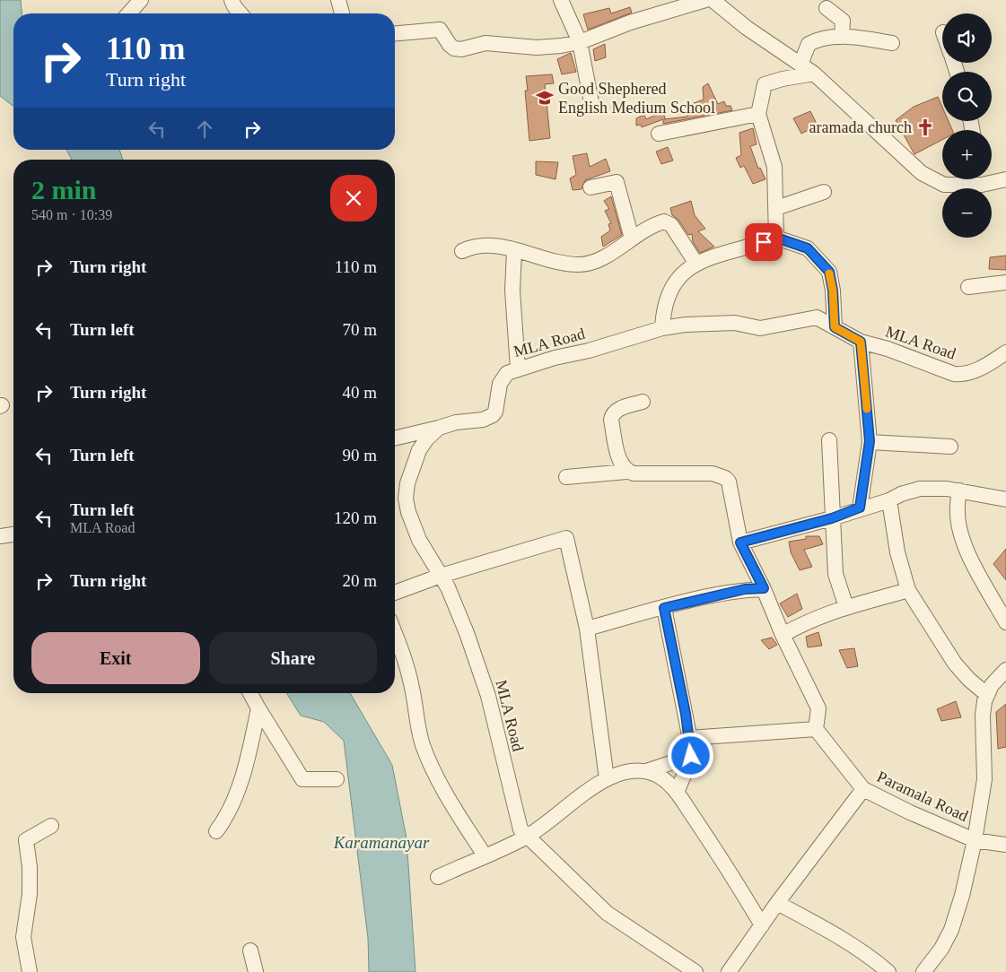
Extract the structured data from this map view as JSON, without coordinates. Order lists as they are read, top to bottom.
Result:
{
  "streets": {
    "street": ["MLA Road", "Paramala Road"]
  },
  "water": ["Karamanayar"],
  "places": {
    "school or university": ["Good Shephered English Medium School"],
    "church": ["aramada church"]
  },
  "page": {
    "map_buttons": ["+", "−"],
    "turn": ["110 m", "Turn right"],
    "heading": ["2 min", "540 m · 10:39"],
    "list": [
      {
        "name": "Turn right",
        "value": "110 m"
      },
      {
        "name": "Turn left",
        "value": "70 m"
      },
      {
        "name": "Turn right",
        "value": "40 m"
      },
      {
        "name": "Turn left",
        "value": "90 m"
      },
      {
        "name": "Turn left",
        "note": "MLA Road",
        "value": "120 m"
      },
      {
        "name": "Turn right",
        "value": "20 m"
      }
    ],
    "buttons": ["Exit", "Share"]
  }
}
